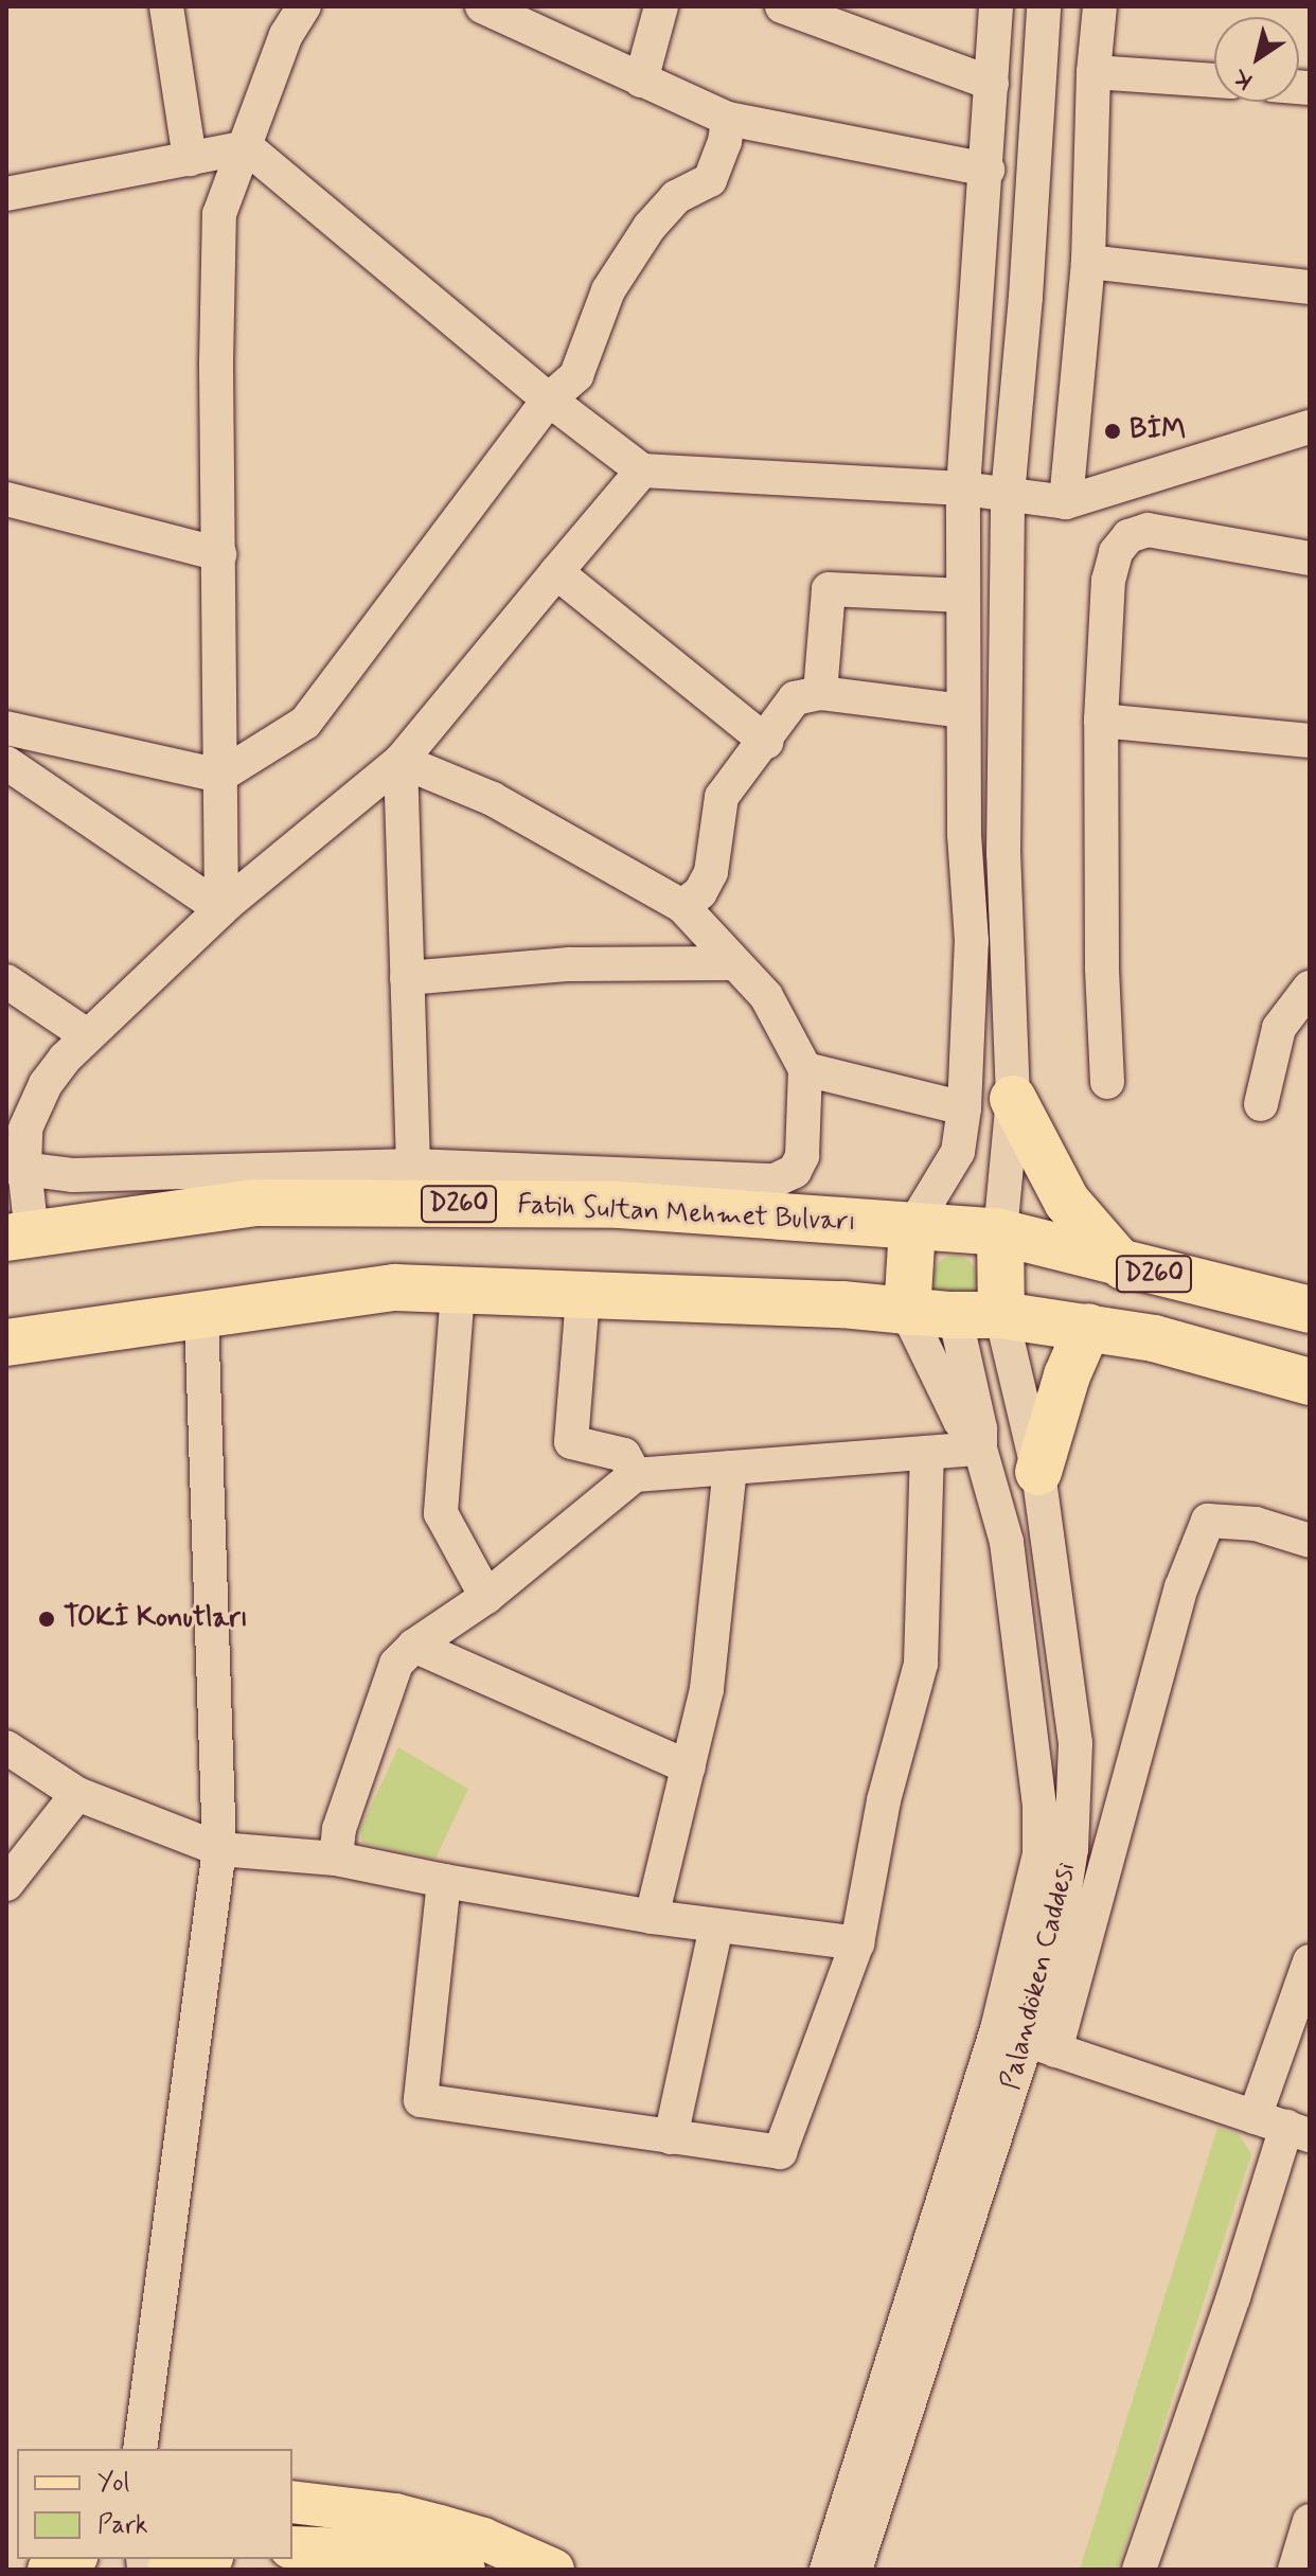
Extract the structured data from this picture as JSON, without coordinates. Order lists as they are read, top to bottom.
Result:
{
  "streets": {
    "highway": ["D260", "Fatih Sultan Mehmet Bulvarı"],
    "street": ["Palandöken Caddesi"]
  },
  "crossings": [
    ["D260", "Fatih Sultan Mehmet Bulvarı"],
    ["D260", "Palandöken Caddesi"]
  ],
  "places": ["BİM", "TOKİ Konutları"],
  "legend": ["Yol", "Park"],
  "north": "bottom left"
}
